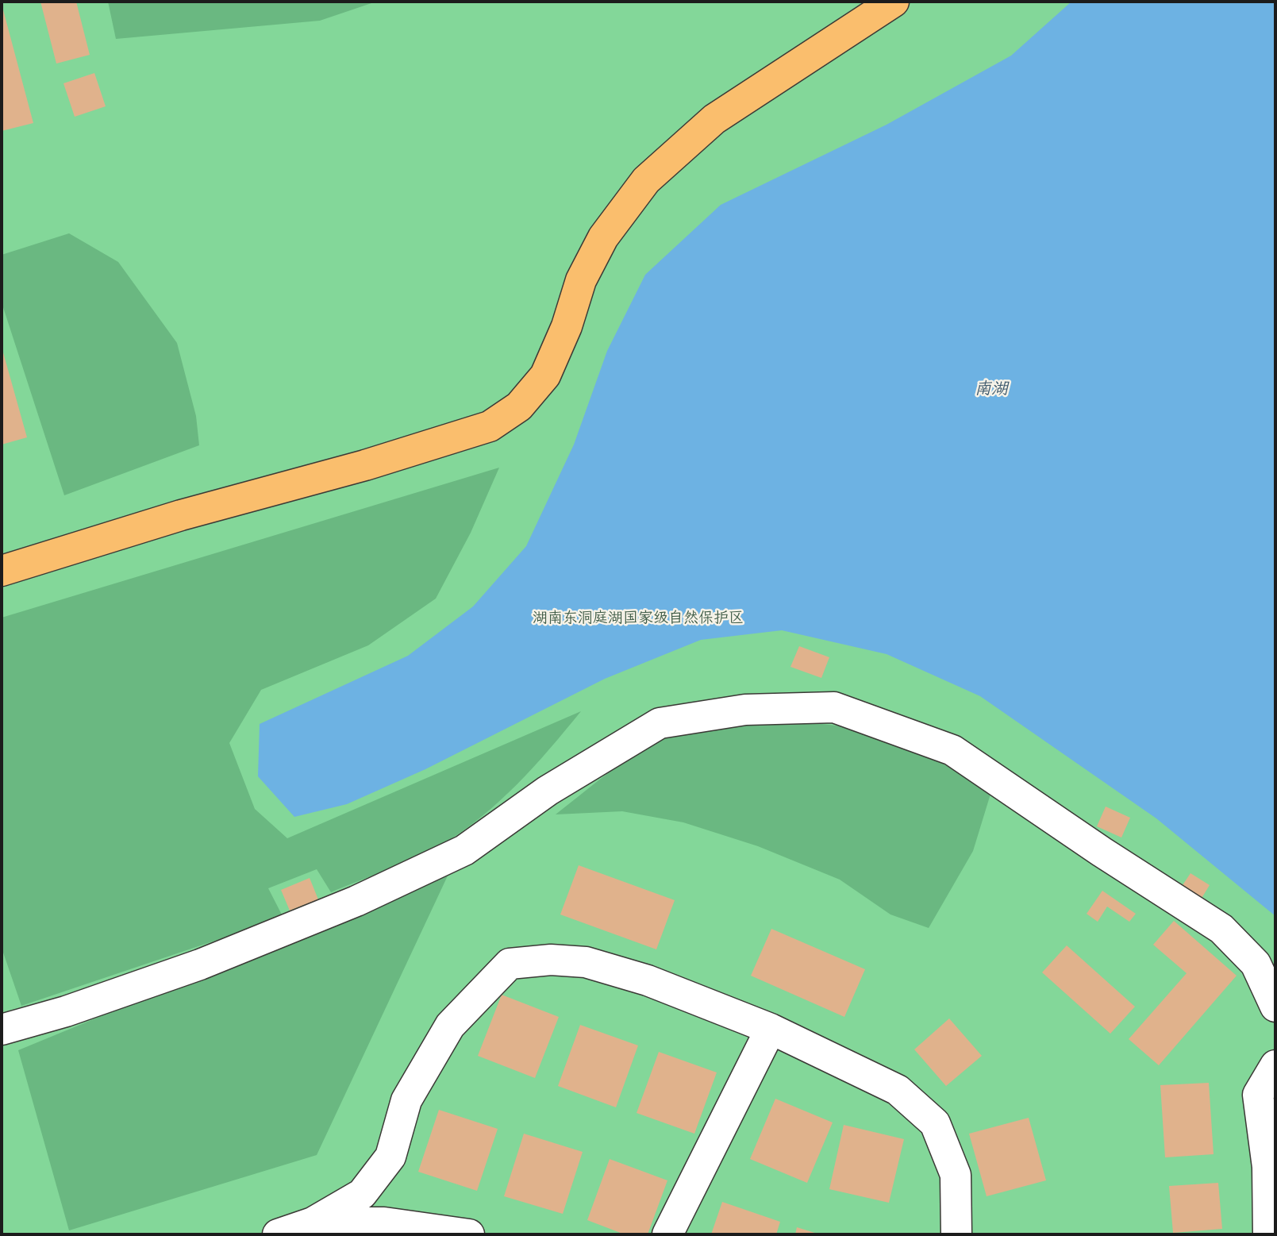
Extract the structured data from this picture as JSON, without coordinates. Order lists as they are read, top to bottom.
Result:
{
  "water": ["南湖"],
  "parks": ["湖南东洞庭湖国家级自然保护区"]
}
